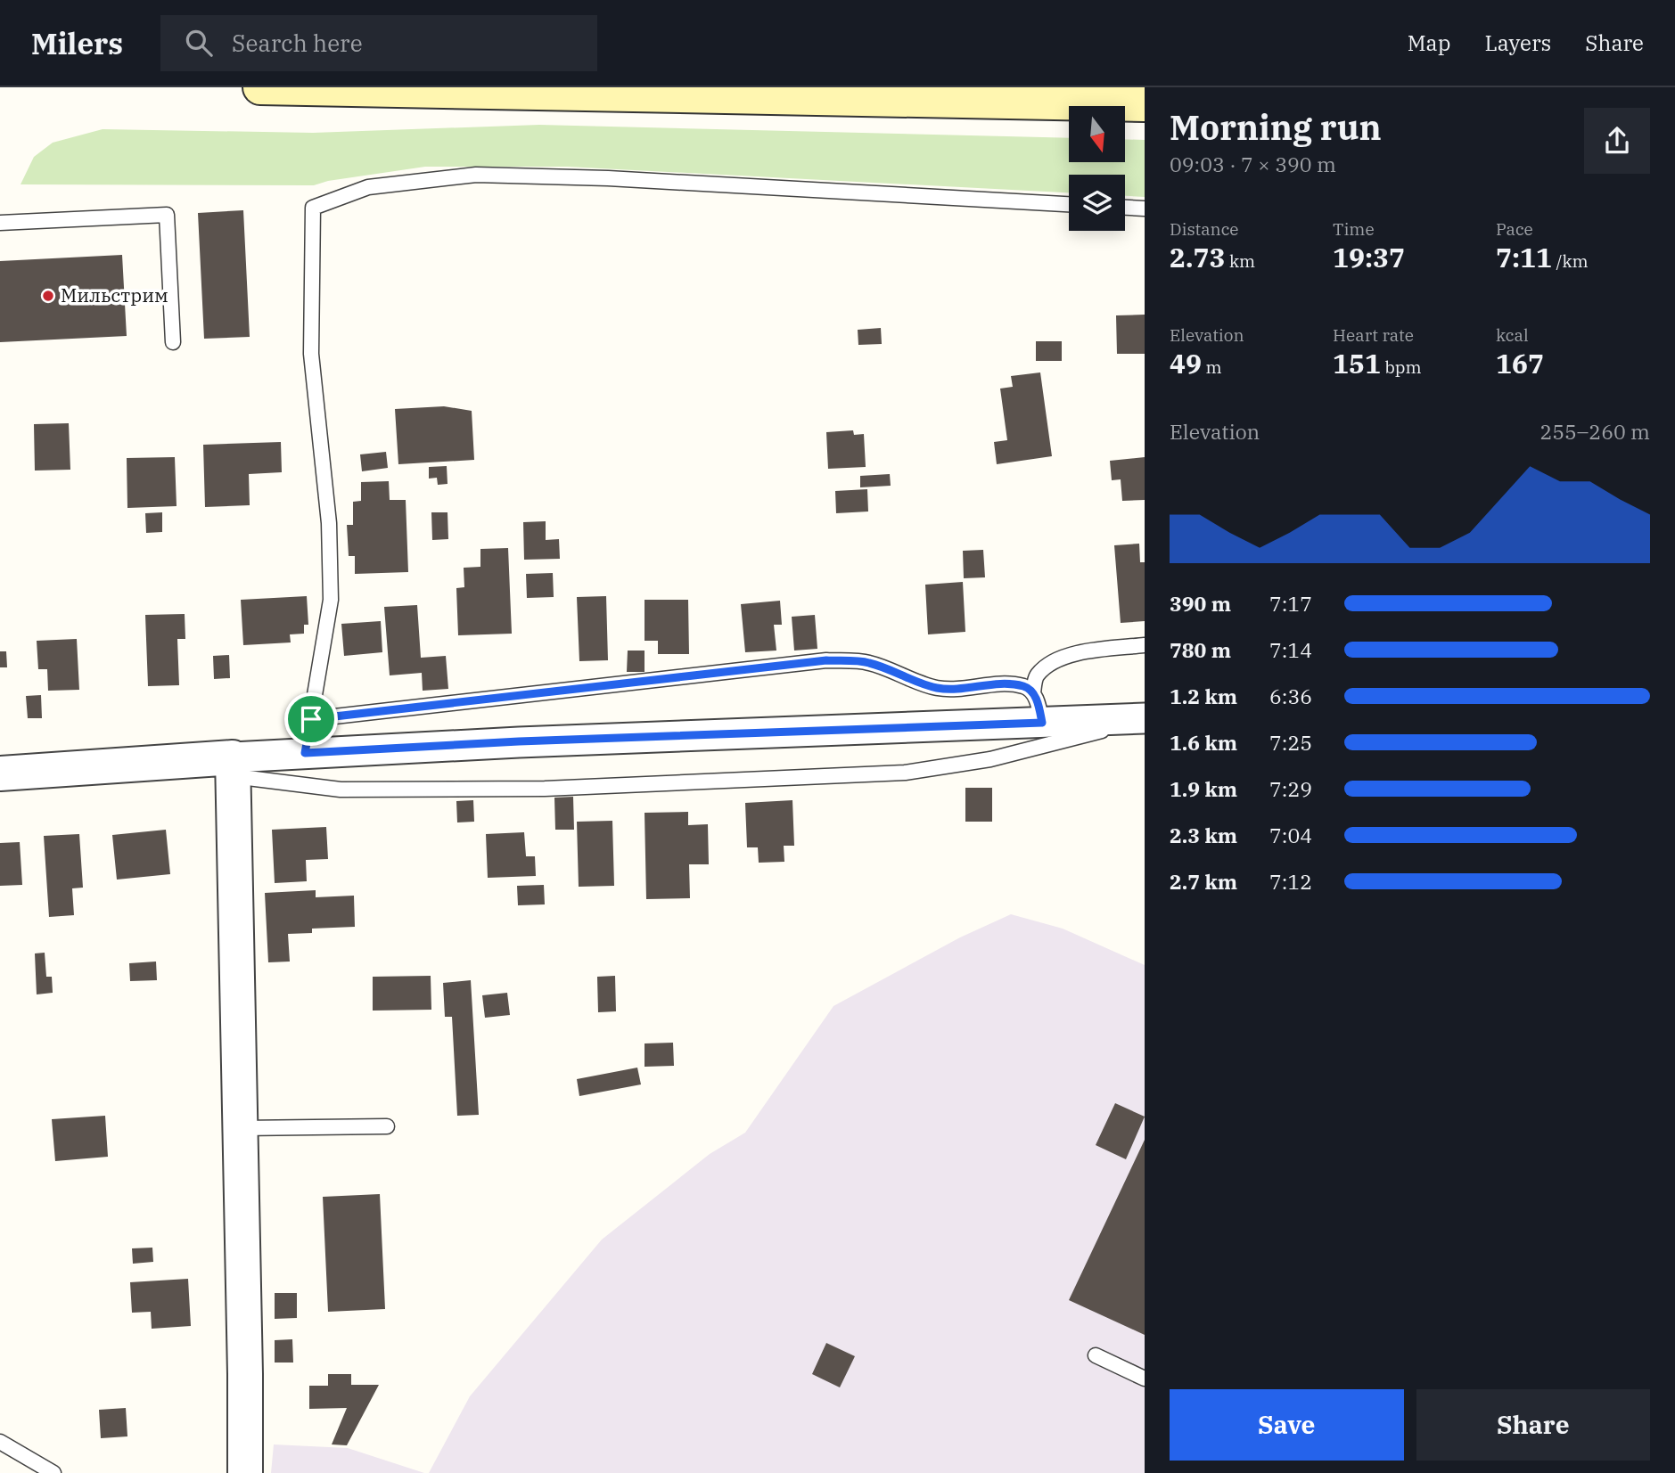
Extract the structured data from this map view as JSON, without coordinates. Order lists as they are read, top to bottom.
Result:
{
  "places": ["Мильстрим"],
  "north": "bottom",
  "page": {
    "header": "Milers",
    "search": "Search here",
    "nav": ["Map", "Layers", "Share"],
    "heading": ["Morning run", "09:03 · 7 × 390 m"],
    "stats": [
      ["Distance", "2.73 km"],
      ["Time", "19:37"],
      ["Pace", "7:11 /km"],
      ["Elevation", "49 m"],
      ["Heart rate", "151 bpm"],
      ["kcal", "167"]
    ],
    "chart": ["Elevation", "255–260 m"],
    "list": [
      {
        "name": "390 m",
        "note": "7:17"
      },
      {
        "name": "780 m",
        "note": "7:14"
      },
      {
        "name": "1.2 km",
        "note": "6:36"
      },
      {
        "name": "1.6 km",
        "note": "7:25"
      },
      {
        "name": "1.9 km",
        "note": "7:29"
      },
      {
        "name": "2.3 km",
        "note": "7:04"
      },
      {
        "name": "2.7 km",
        "note": "7:12"
      }
    ],
    "buttons": ["Save", "Share"]
  }
}
